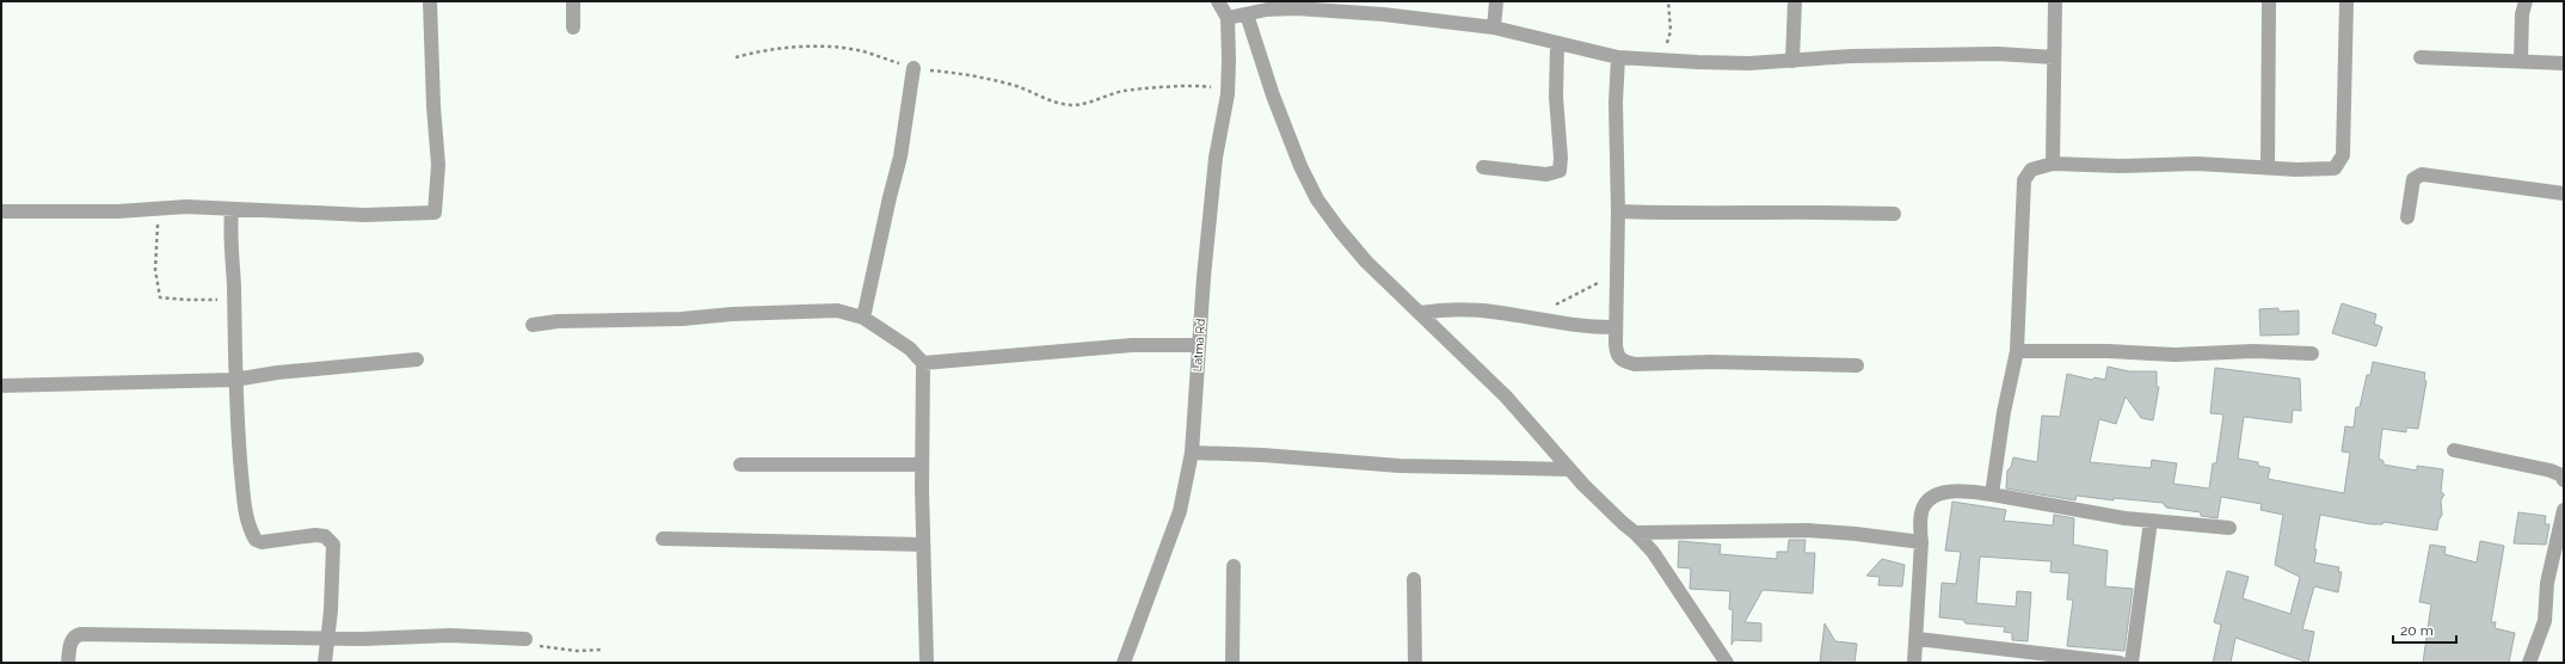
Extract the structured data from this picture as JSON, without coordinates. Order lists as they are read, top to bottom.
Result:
{
  "streets": {
    "street": ["Latma Rd"]
  },
  "scale_bar": "20 m"
}
